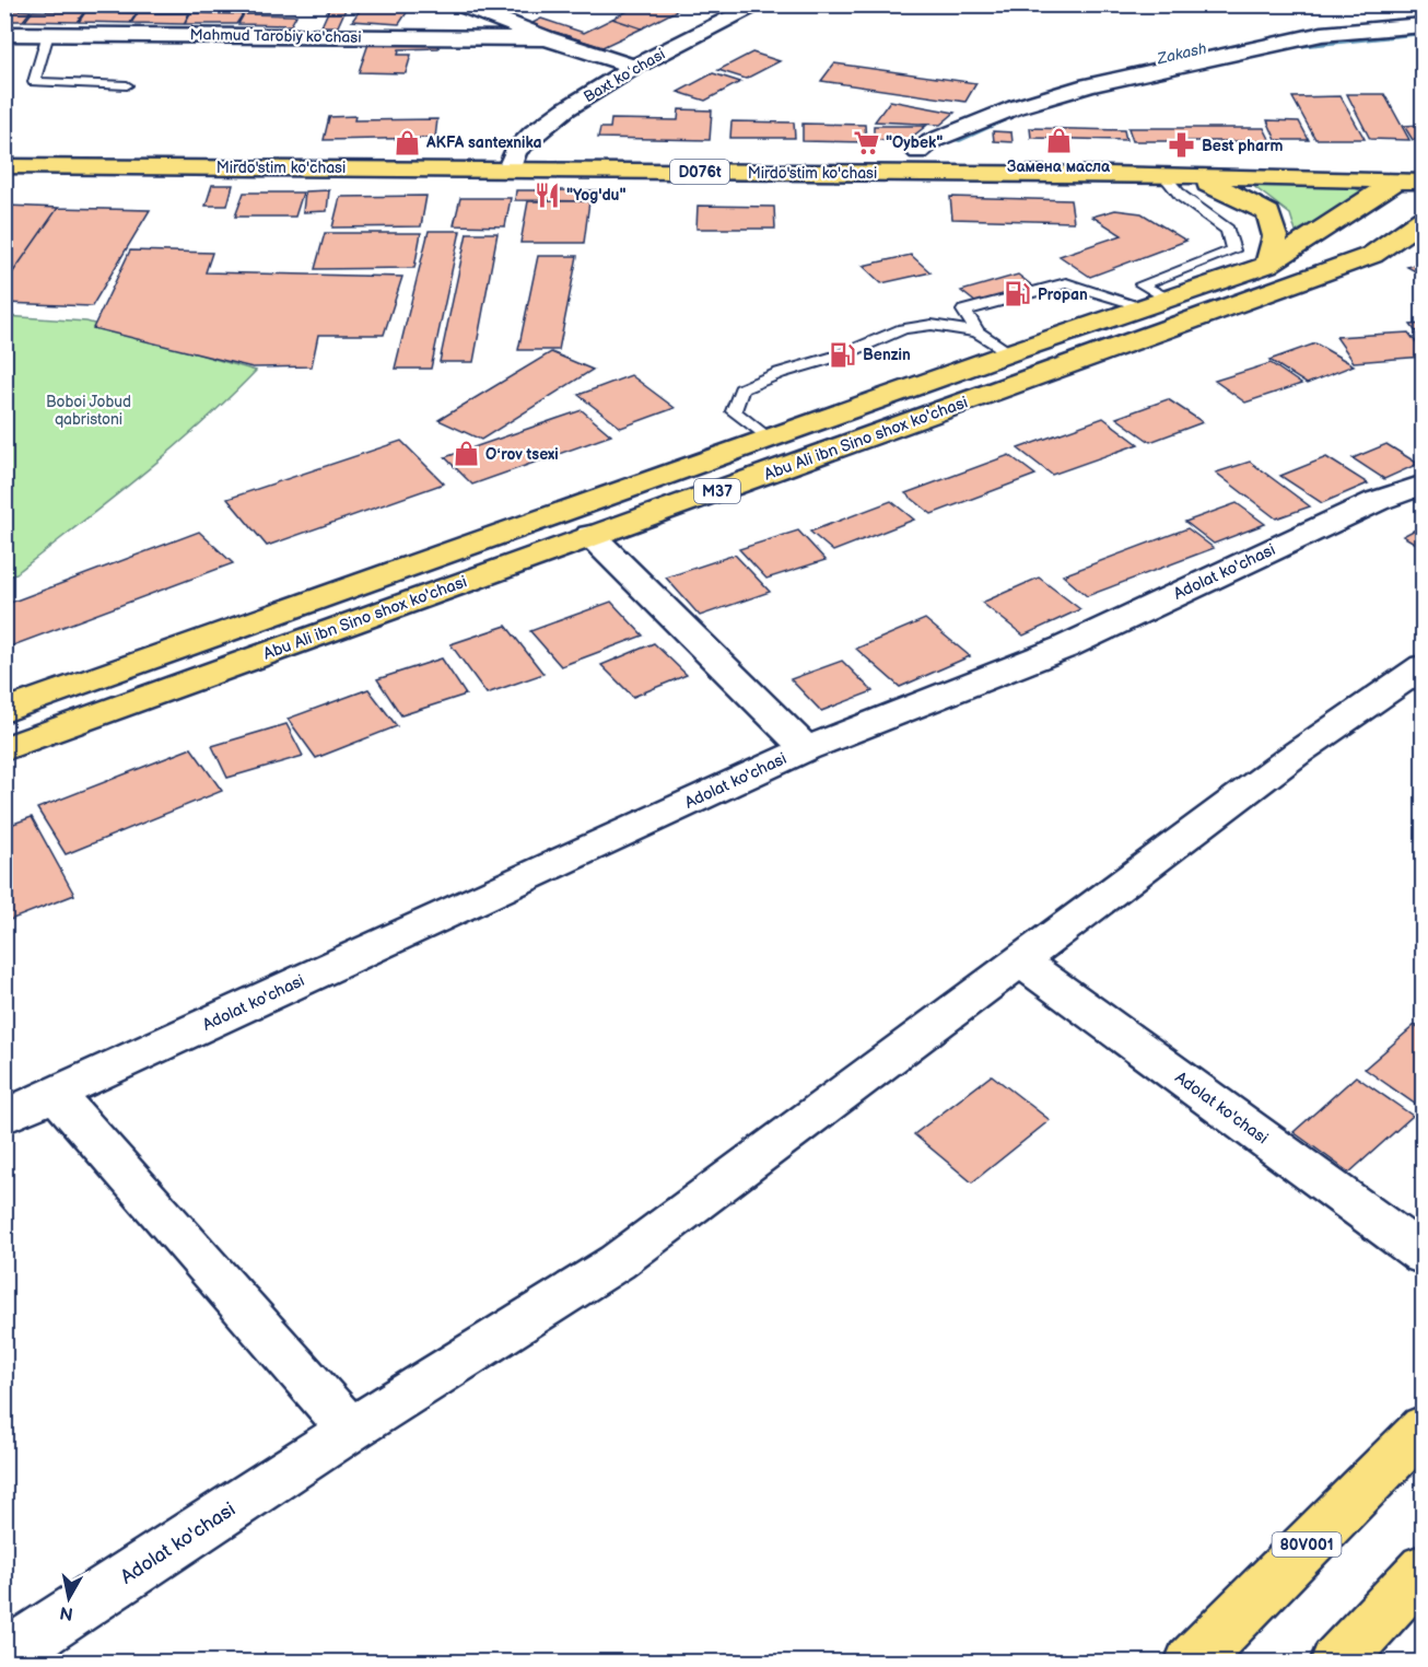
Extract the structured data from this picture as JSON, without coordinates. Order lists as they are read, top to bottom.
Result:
{
  "streets": {
    "main road": [
      "Mirdo'stim ko'chasi",
      "D076t",
      "Abu Ali ibn Sino shox ko'chasi",
      "M37",
      "80V001"
    ],
    "street": ["Mahmud Tarobiy ko'chasi", "Baxt koʻchasi", "Adolat ko'chasi"]
  },
  "crossings": [
    ["Mahmud Tarobiy ko'chasi", "Baxt koʻchasi"],
    ["Baxt koʻchasi", "Mirdo'stim ko'chasi"],
    ["Mirdo'stim ko'chasi", "Abu Ali ibn Sino shox ko'chasi"],
    ["Abu Ali ibn Sino shox ko'chasi", "M37"]
  ],
  "water": ["Zakash"],
  "parks": ["Boboi Jobud qabristoni"],
  "places": {
    "shop": ["Замена масла", "AKFA santexnika", "Oʻrov tsexi"],
    "supermarket": ["\"Oybek\""],
    "pharmacy": ["Best pharm"],
    "restaurant": ["\"Yog'du\""],
    "fuel station": ["Propan", "Benzin"]
  },
  "north": "bottom"
}
